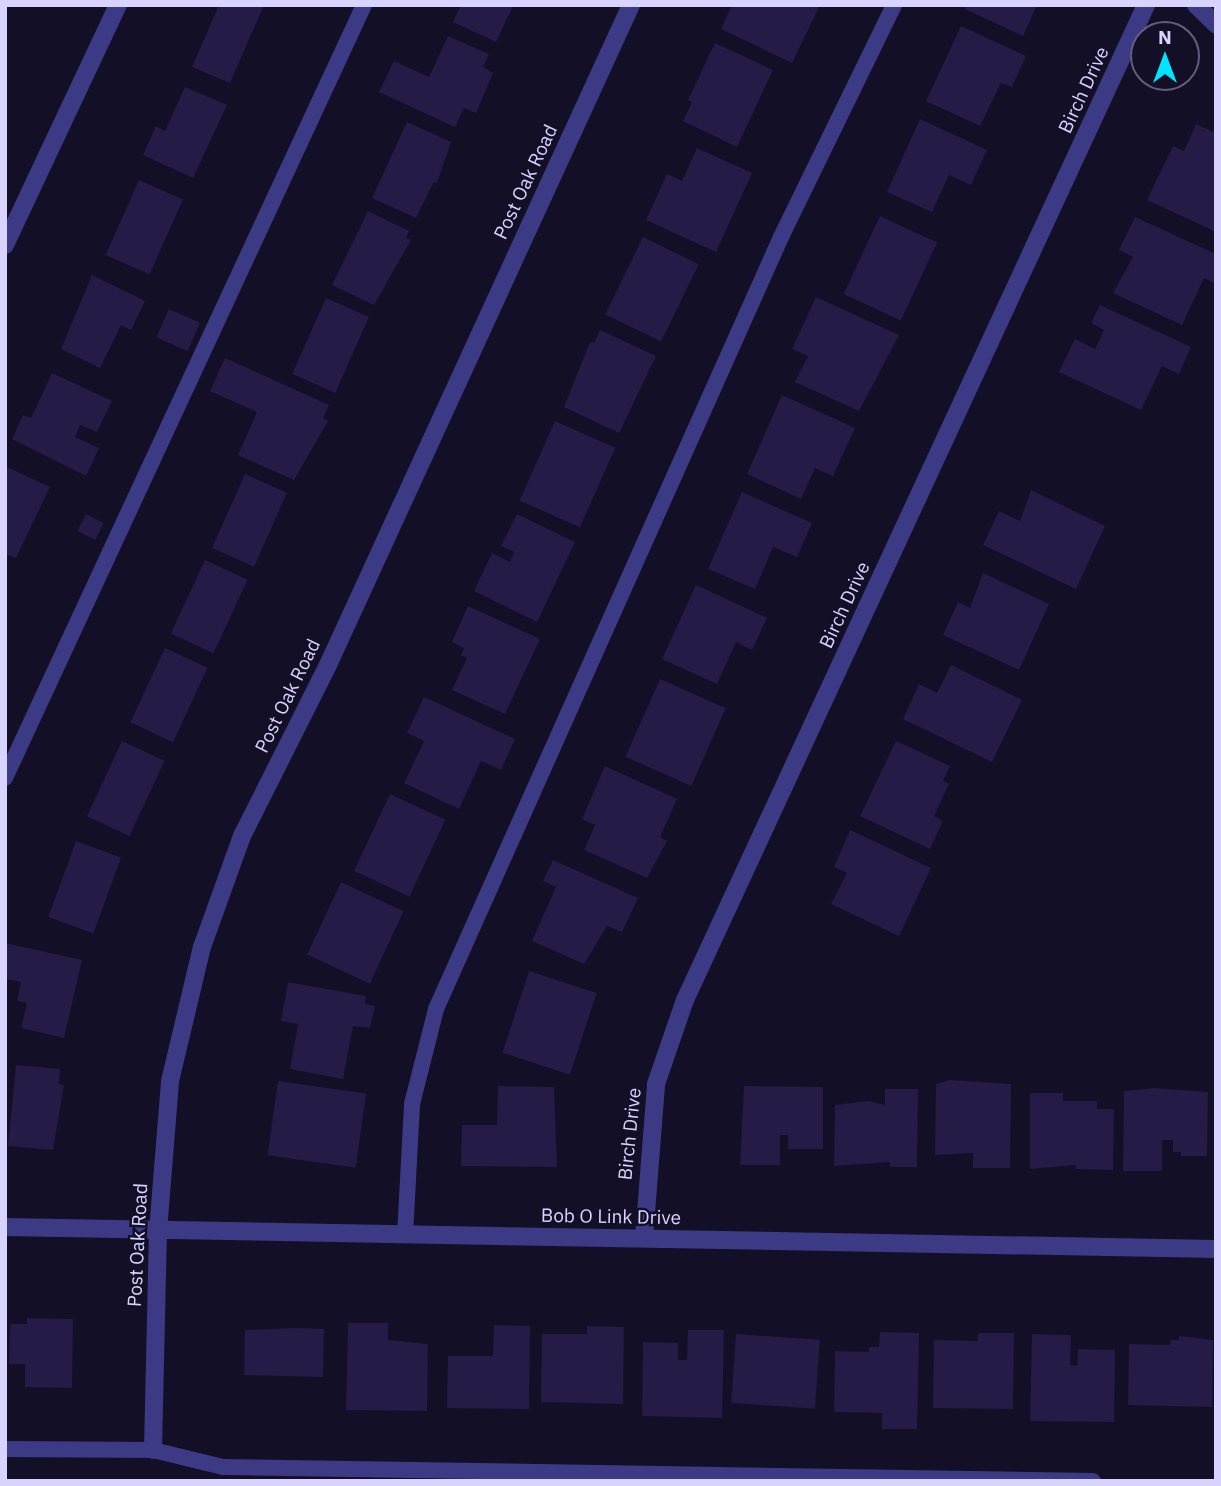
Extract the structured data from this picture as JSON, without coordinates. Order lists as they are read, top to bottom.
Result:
{
  "streets": {
    "street": ["Birch Drive", "Post Oak Road", "Bob O Link Drive"]
  },
  "crossings": [
    ["Birch Drive", "Bob O Link Drive"],
    ["Post Oak Road", "Bob O Link Drive"]
  ],
  "north": "top"
}
